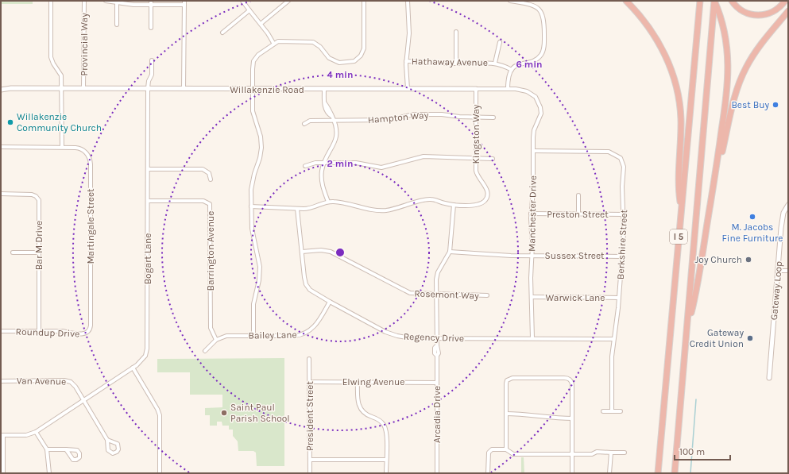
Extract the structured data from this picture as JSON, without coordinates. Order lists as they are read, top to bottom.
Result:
{
  "streets": {
    "highway": ["I 5"],
    "street": [
      "Provincial Way",
      "Hathaway Avenue",
      "Willakenzie Road",
      "Hampton Way",
      "Kingston Way",
      "Manchester Drive",
      "Preston Street",
      "Martingale Street",
      "Berkshire Street",
      "Bar M Drive",
      "Barrington Avenue",
      "Sussex Street",
      "Bogart Lane",
      "Gateway Loop",
      "Rosemont Way",
      "Warwick Lane",
      "Roundup Drive",
      "Bailey Lane",
      "Regency Drive",
      "Van Avenue",
      "Elwing Avenue",
      "Arcadia Drive",
      "President Street"
    ]
  },
  "crossings": [
    ["Provincial Way", "Willakenzie Road"],
    ["Willakenzie Road", "Kingston Way"],
    ["Willakenzie Road", "Manchester Drive"],
    ["Willakenzie Road", "Bogart Lane"],
    ["Hampton Way", "Kingston Way"],
    ["Manchester Drive", "Preston Street"],
    ["Manchester Drive", "Berkshire Street"],
    ["Manchester Drive", "Sussex Street"],
    ["Manchester Drive", "Warwick Lane"],
    ["Manchester Drive", "Regency Drive"],
    ["Preston Street", "Berkshire Street"],
    ["Martingale Street", "Roundup Drive"],
    ["Berkshire Street", "Sussex Street"],
    ["Berkshire Street", "Warwick Lane"],
    ["Berkshire Street", "Regency Drive"],
    ["Bar M Drive", "Roundup Drive"],
    ["Barrington Avenue", "Bogart Lane"],
    ["Barrington Avenue", "Bailey Lane"],
    ["Sussex Street", "Arcadia Drive"],
    ["Rosemont Way", "Regency Drive"],
    ["Rosemont Way", "Arcadia Drive"],
    ["Bailey Lane", "Regency Drive"],
    ["Regency Drive", "Arcadia Drive"],
    ["Elwing Avenue", "Arcadia Drive"],
    ["Elwing Avenue", "President Street"]
  ],
  "places": [
    "Best Buy",
    "Willakenzie Community Church",
    "M. Jacobs Fine Furniture",
    "Joy Church",
    "Gateway Credit Union",
    "Saint Paul Parish School"
  ],
  "scale_bar": "100 m",
  "rings": ["6 min", "4 min", "2 min"]
}
